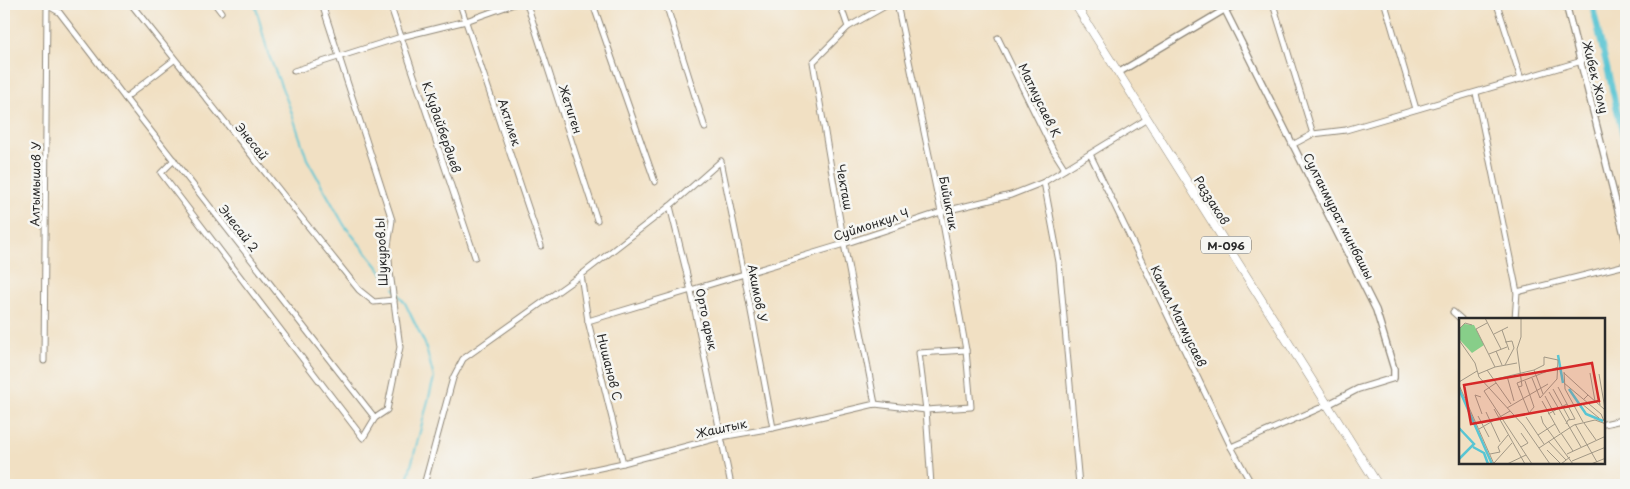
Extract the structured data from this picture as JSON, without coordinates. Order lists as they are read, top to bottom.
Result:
{
  "streets": {
    "main road": ["Раззаков", "М-096"],
    "street": [
      "Жибек Жолу",
      "Матмусаев К",
      "Жетиген",
      "Актилек",
      "К.Кудайбердиев",
      "Энесай",
      "Алтымышов У",
      "Чекташ",
      "Бийиктик",
      "Султанмурат минбашы",
      "Суймонкул Ч",
      "Энесай 2",
      "Шукуров.Ы",
      "Акимов У",
      "Камал Матмусаев",
      "Орто арык",
      "Нишанов С",
      "Жаштык"
    ]
  },
  "crossings": [
    ["Матмусаев К", "Суймонкул Ч"],
    ["Энесай", "Шукуров.Ы"],
    ["Алтымышов У", "Энесай 2"],
    ["Чекташ", "Суймонкул Ч"],
    ["Чекташ", "Жаштык"],
    ["Раззаков", "Султанмурат минбашы"],
    ["Раззаков", "Суймонкул Ч"],
    ["Бийиктик", "Суймонкул Ч"],
    ["Бийиктик", "Жаштык"],
    ["Суймонкул Ч", "Акимов У"],
    ["Суймонкул Ч", "Камал Матмусаев"],
    ["Суймонкул Ч", "Орто арык"],
    ["Суймонкул Ч", "Нишанов С"],
    ["Энесай 2", "Шукуров.Ы"],
    ["Акимов У", "Орто арык"],
    ["Акимов У", "Жаштык"],
    ["Орто арык", "Жаштык"],
    ["Нишанов С", "Жаштык"]
  ]
}
